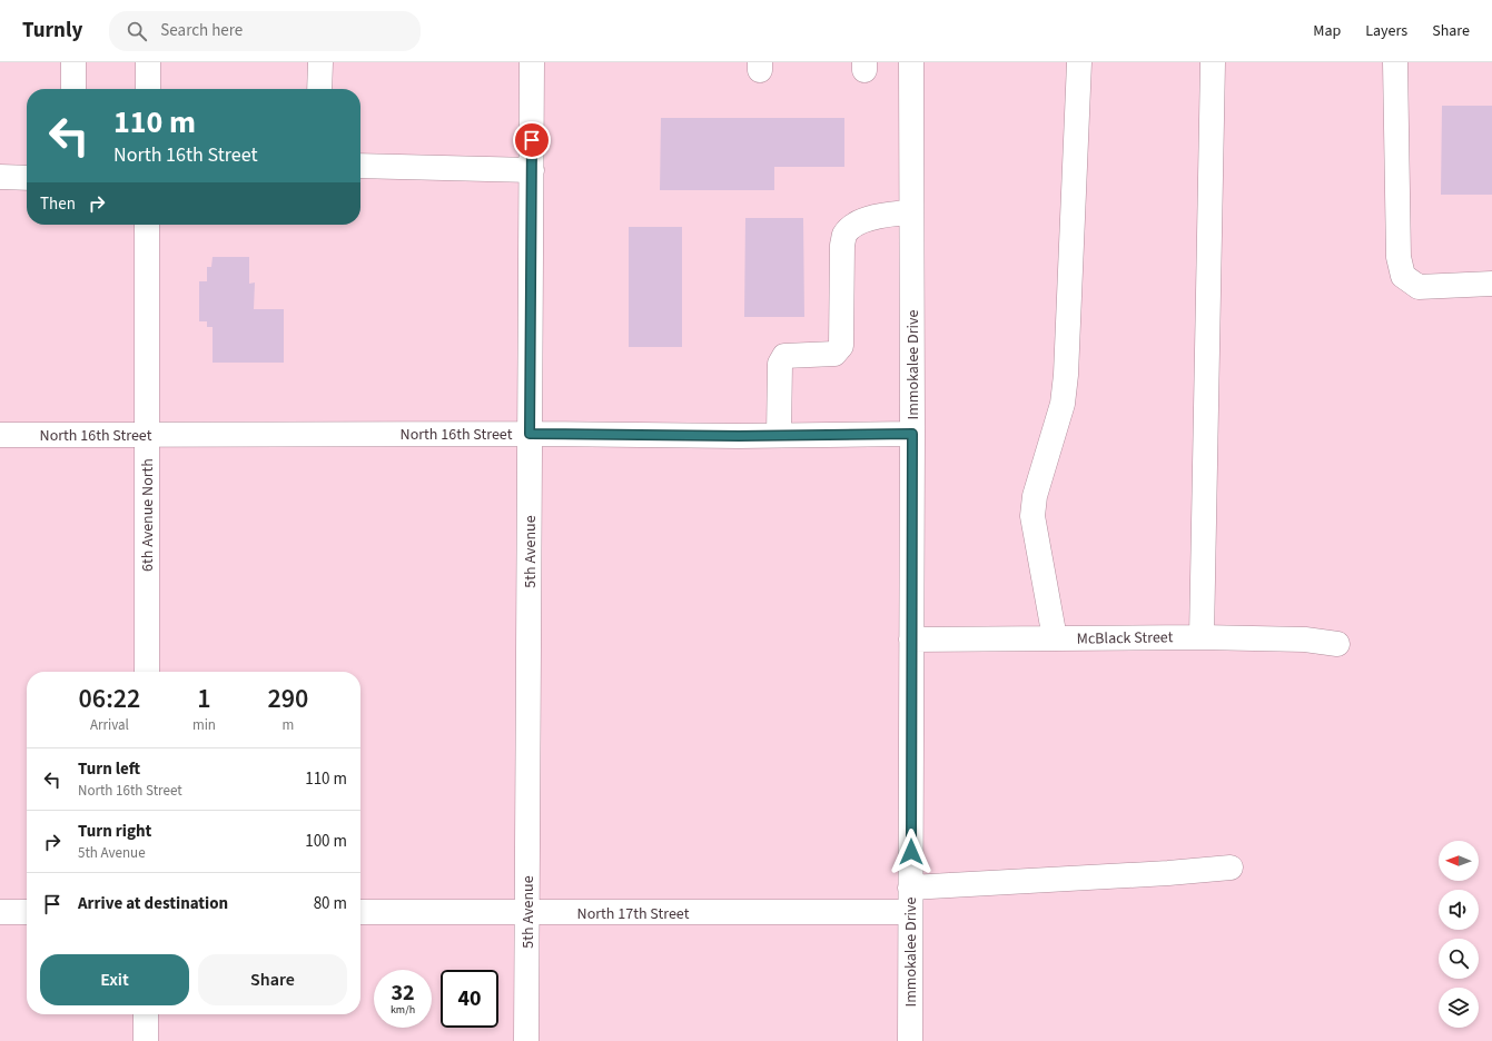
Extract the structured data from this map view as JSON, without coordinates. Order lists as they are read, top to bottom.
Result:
{
  "streets": {
    "street": [
      "Immokalee Drive",
      "North 16th Street",
      "6th Avenue North",
      "5th Avenue",
      "McBlack Street",
      "North 17th Street"
    ]
  },
  "crossings": [
    ["Immokalee Drive", "North 16th Street"],
    ["Immokalee Drive", "McBlack Street"],
    ["Immokalee Drive", "North 17th Street"],
    ["North 16th Street", "6th Avenue North"],
    ["North 16th Street", "5th Avenue"],
    ["5th Avenue", "North 17th Street"]
  ],
  "north": "left",
  "page": {
    "header": "Turnly",
    "search": "Search here",
    "nav": ["Map", "Layers", "Share"],
    "turn": ["110 m", "North 16th Street"],
    "then": "Then",
    "eta": [
      "06:22",
      "Arrival",
      "1",
      "min",
      "290",
      "m"
    ],
    "list": [
      {
        "name": "Turn left",
        "note": "North 16th Street",
        "value": "110 m"
      },
      {
        "name": "Turn right",
        "note": "5th Avenue",
        "value": "100 m"
      },
      {
        "name": "Arrive at destination",
        "value": "80 m"
      }
    ],
    "buttons": ["Exit", "Share"],
    "speed": "32 km/h",
    "limit": "40"
  }
}
